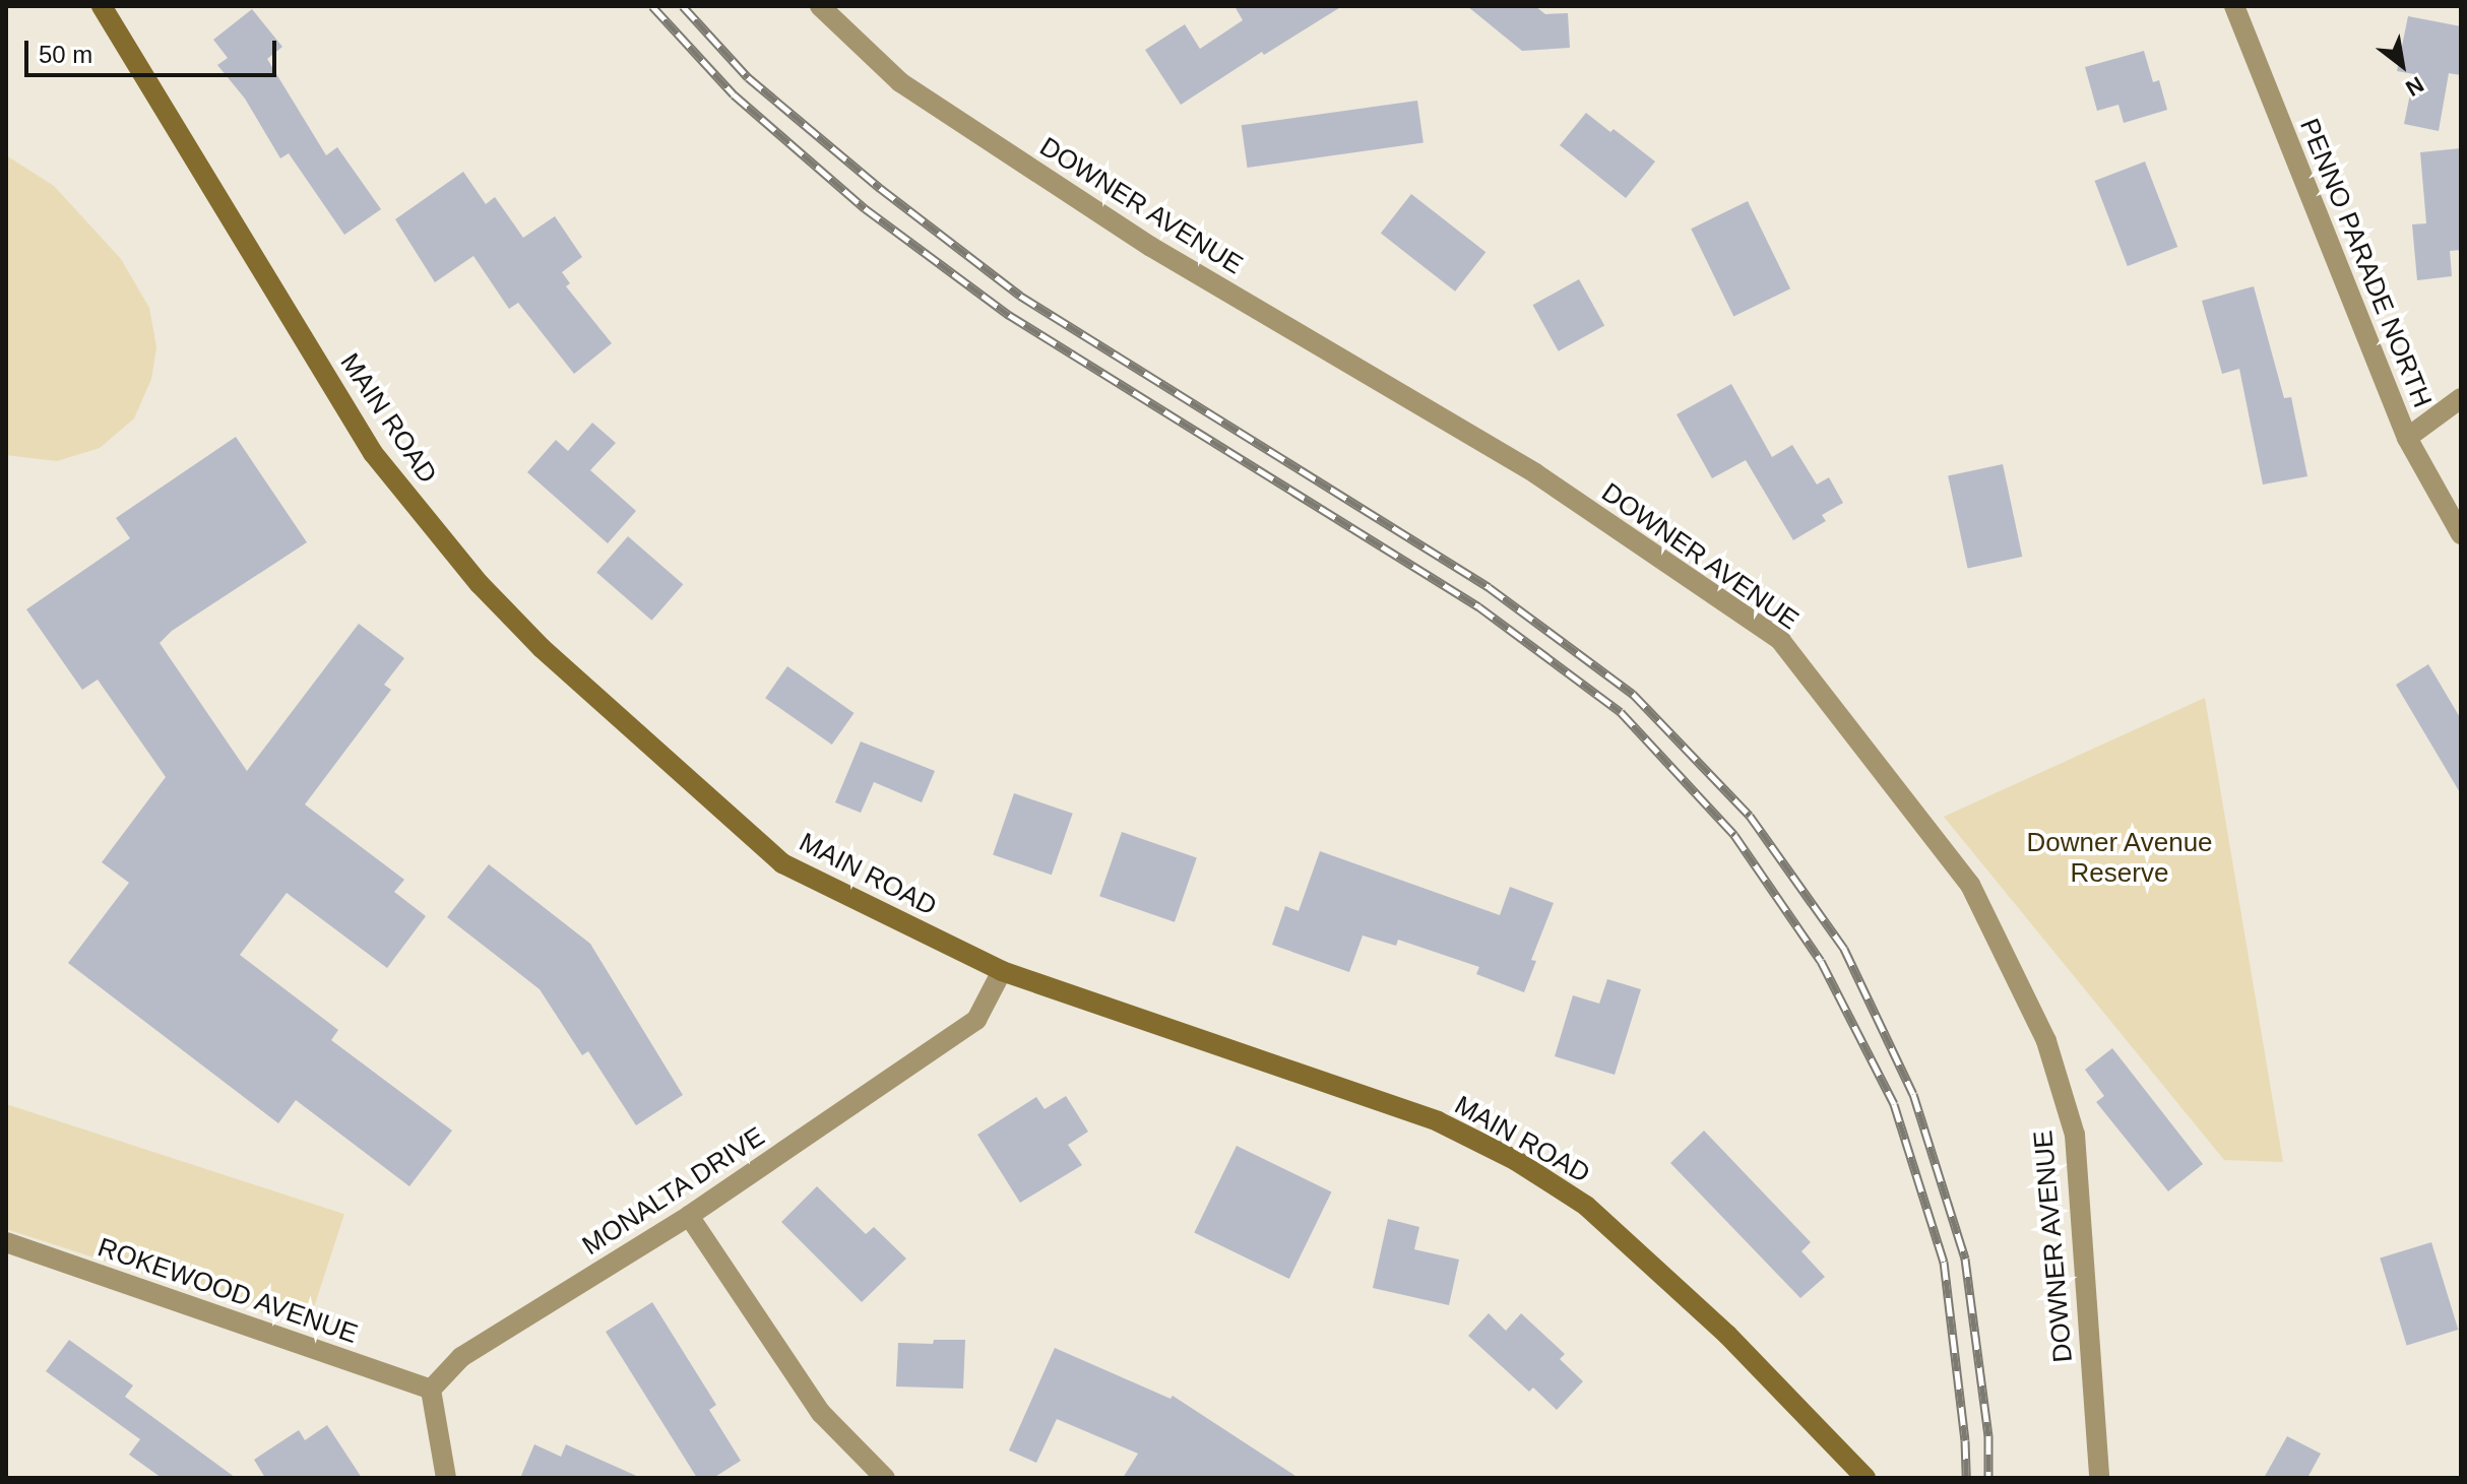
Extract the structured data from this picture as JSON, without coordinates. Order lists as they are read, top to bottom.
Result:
{
  "streets": {
    "main road": ["MAIN ROAD"],
    "street": [
      "DOWNER AVENUE",
      "PENNO PARADE NORTH",
      "MONALTA DRIVE",
      "ROKEWOOD AVENUE"
    ]
  },
  "crossings": [
    ["MAIN ROAD", "MONALTA DRIVE"],
    ["MONALTA DRIVE", "ROKEWOOD AVENUE"]
  ],
  "parks": ["Downer Avenue Reserve"],
  "scale_bar": "50 m",
  "north": "bottom right"
}
